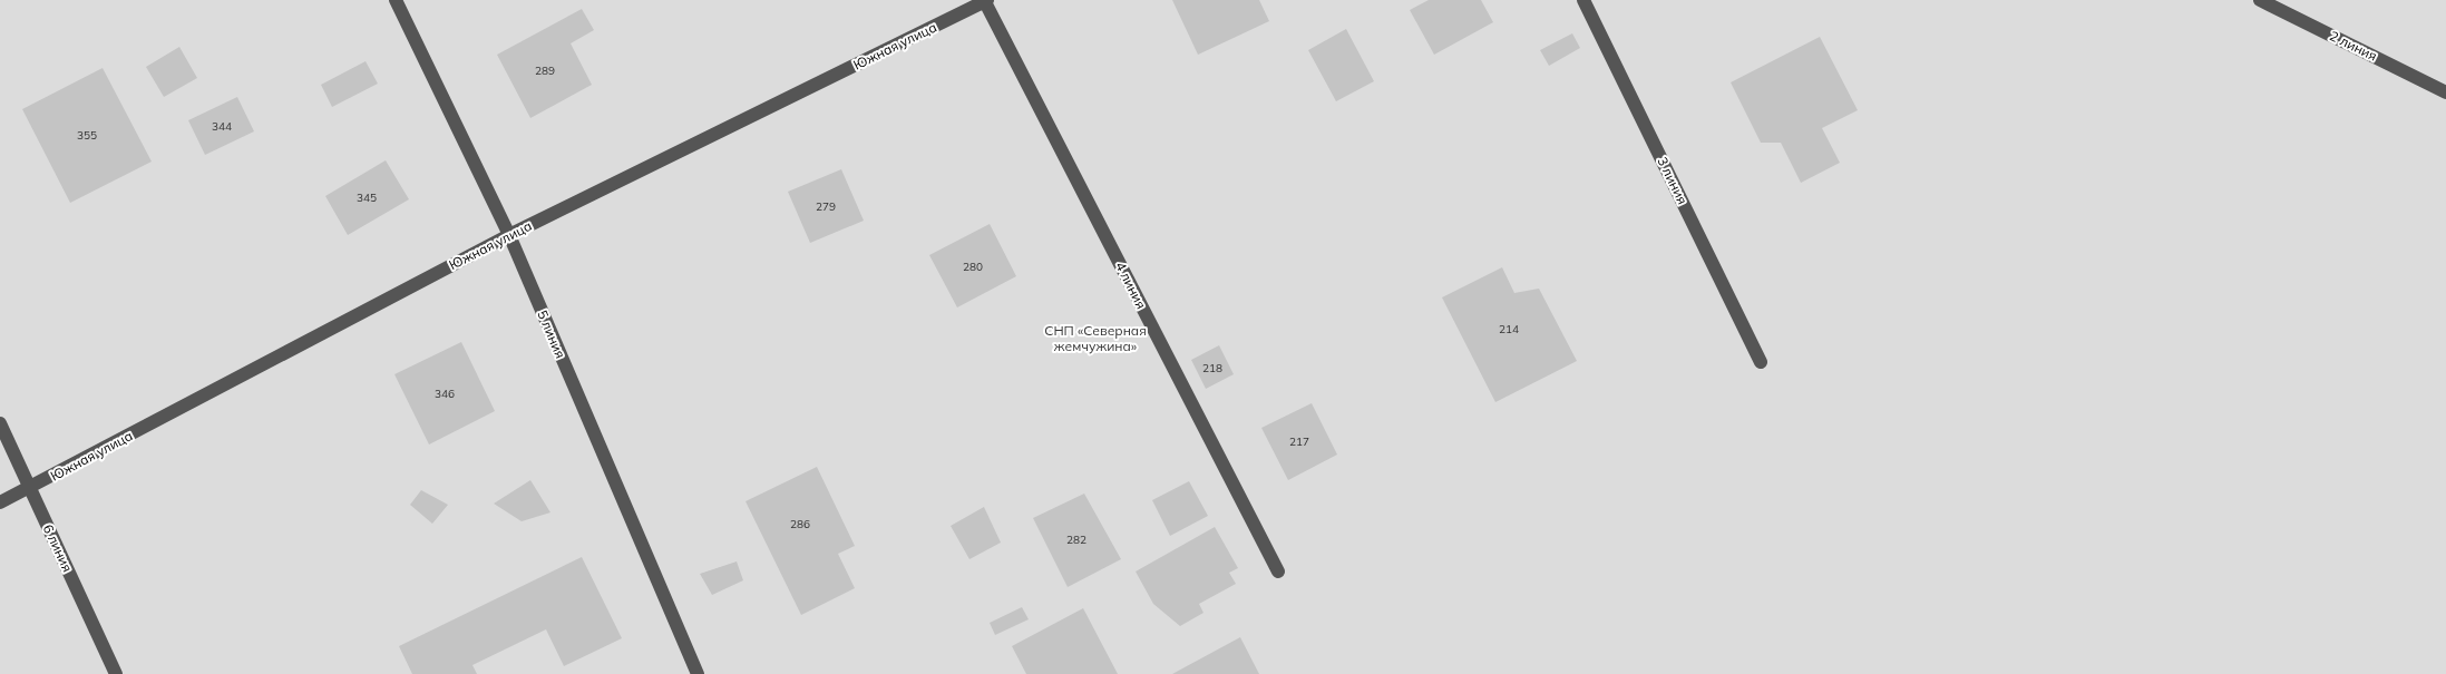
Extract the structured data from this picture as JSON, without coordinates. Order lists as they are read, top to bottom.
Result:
{
  "streets": {
    "street": [
      "Южная улица",
      "2 линия",
      "3 линия",
      "4 линия",
      "5 линия",
      "6 линия"
    ]
  },
  "crossings": [
    ["Южная улица", "4 линия"],
    ["Южная улица", "5 линия"],
    ["Южная улица", "6 линия"]
  ],
  "parks": ["СНП «Северная жемчужина»"],
  "house_numbers": [
    "289",
    "344",
    "355",
    "345",
    "279",
    "280",
    "214",
    "218",
    "346",
    "217",
    "286",
    "282"
  ]
}
